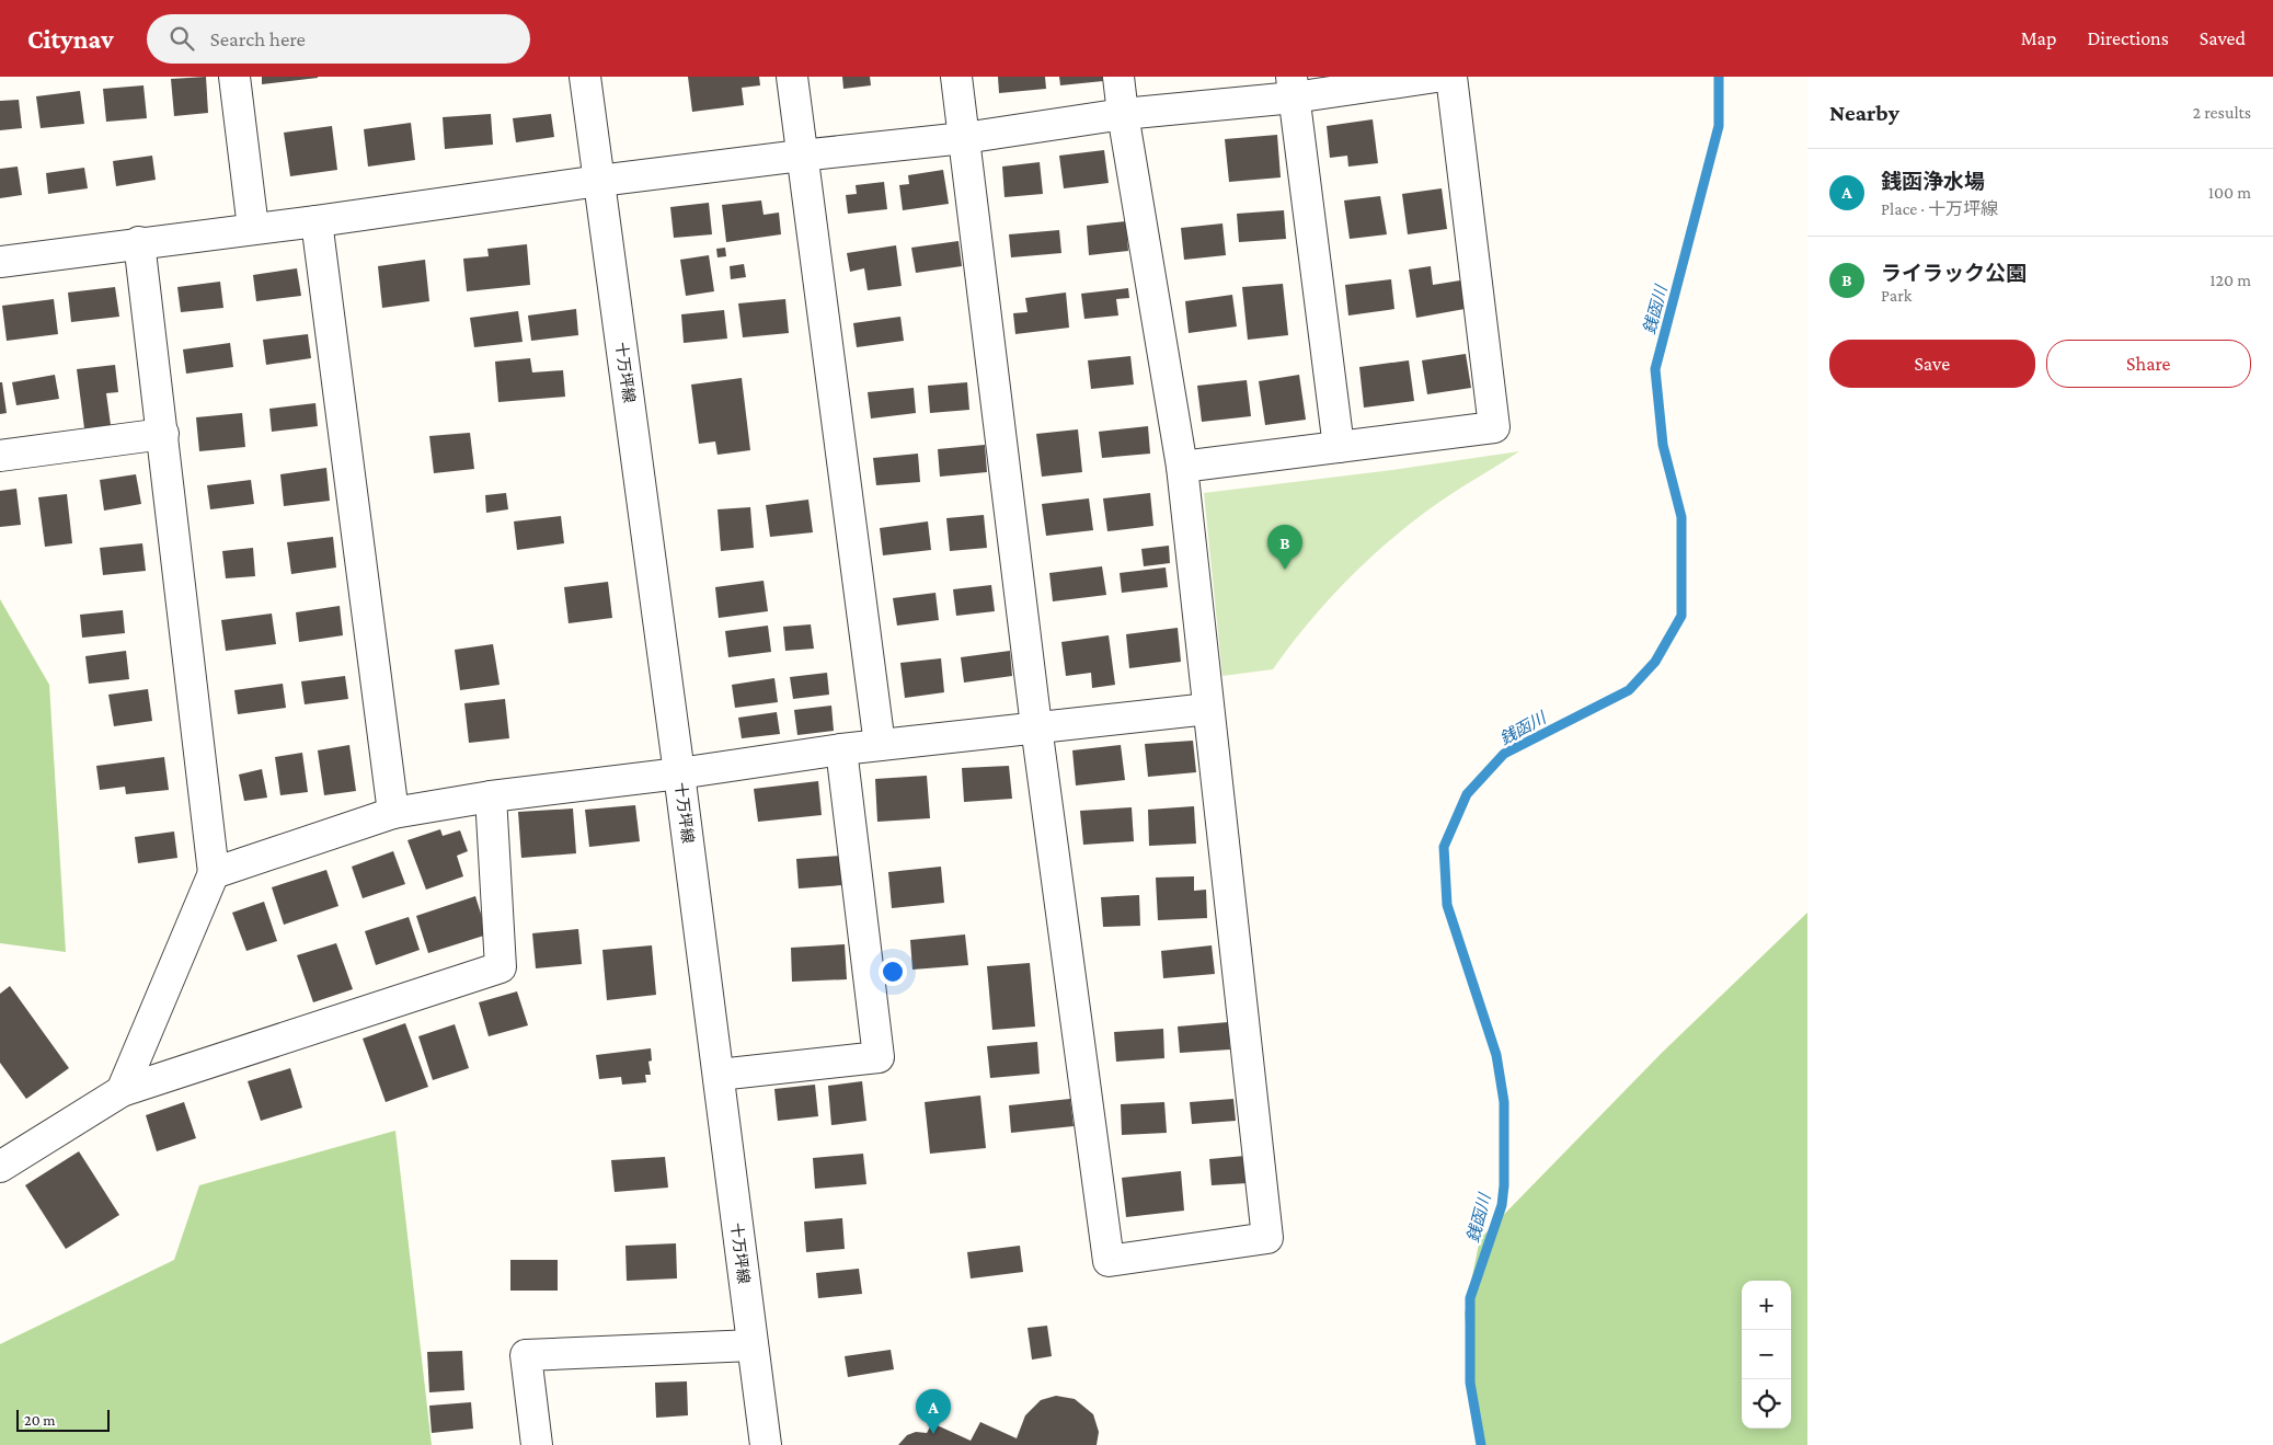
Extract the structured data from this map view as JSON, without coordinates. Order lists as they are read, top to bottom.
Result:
{
  "streets": {
    "street": ["十万坪線"]
  },
  "water": ["銭函川"],
  "scale_bar": "20 m",
  "page": {
    "header": "Citynav",
    "search": "Search here",
    "nav": ["Map", "Directions", "Saved"],
    "heading": ["Nearby", "2 results"],
    "list": [
      {
        "mark": "A",
        "name": "銭函浄水場",
        "note": "Place · 十万坪線",
        "value": "100 m"
      },
      {
        "mark": "B",
        "name": "ライラック公園",
        "note": "Park",
        "value": "120 m"
      }
    ],
    "buttons": ["Save", "Share"],
    "pins": ["B", "A"],
    "map_buttons": ["+", "−"],
    "scale": "20 m"
  }
}
